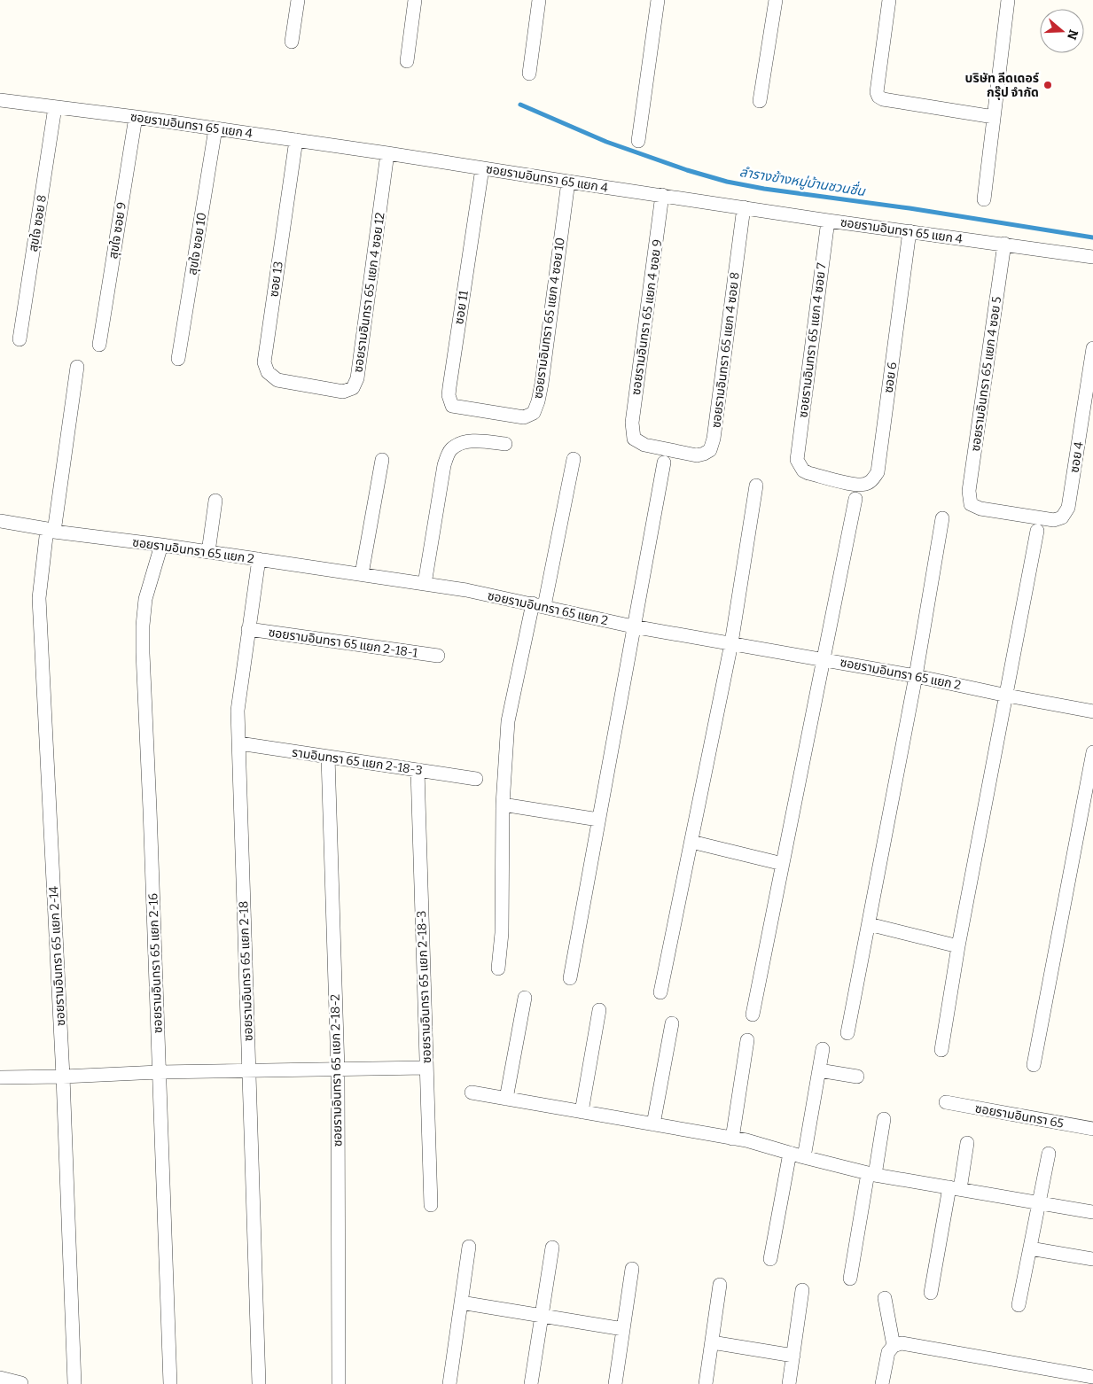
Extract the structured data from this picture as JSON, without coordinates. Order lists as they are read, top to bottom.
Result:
{
  "streets": {
    "street": [
      "ซอยรามอินทรา 65 แยก 4",
      "สุขใจ ซอย 8",
      "สุขใจ ซอย 9",
      "สุขใจ ซอย 10",
      "ซอย 13",
      "ซอยรามอินทรา 65 แยก 4 ซอย 12",
      "ซอย 11",
      "ซอยรามอินทรา 65 แยก 4 ซอย 9",
      "ซอยรามอินทรา 65 แยก 4 ซอย 10",
      "ซอยรามอินทรา 65 แยก 4 ซอย 7",
      "ซอยรามอินทรา 65 แยก 4 ซอย 8",
      "ซอยรามอินทรา 65 แยก 4 ซอย 5",
      "ซอย 6",
      "ซอย 4",
      "ซอยรามอินทรา 65 แยก 2",
      "ซอยรามอินทรา 65 แยก 2-18-1",
      "รามอินทรา 65 แยก 2-18-3",
      "ซอยรามอินทรา 65 แยก 2-14",
      "ซอยรามอินทรา 65 แยก 2-16",
      "ซอยรามอินทรา 65 แยก 2-18",
      "ซอยรามอินทรา 65 แยก 2-18-3",
      "ซอยรามอินทรา 65 แยก 2-18-2",
      "ซอยรามอินทรา 65"
    ]
  },
  "crossings": [
    ["ซอยรามอินทรา 65 แยก 4", "สุขใจ ซอย 8"],
    ["ซอยรามอินทรา 65 แยก 4", "สุขใจ ซอย 9"],
    ["ซอยรามอินทรา 65 แยก 4", "สุขใจ ซอย 10"],
    ["ซอยรามอินทรา 65 แยก 4", "ซอย 13"],
    ["ซอยรามอินทรา 65 แยก 4", "ซอยรามอินทรา 65 แยก 4 ซอย 12"],
    ["ซอยรามอินทรา 65 แยก 4", "ซอย 11"],
    ["ซอยรามอินทรา 65 แยก 4", "ซอยรามอินทรา 65 แยก 4 ซอย 9"],
    ["ซอยรามอินทรา 65 แยก 4", "ซอยรามอินทรา 65 แยก 4 ซอย 10"],
    ["ซอยรามอินทรา 65 แยก 4", "ซอยรามอินทรา 65 แยก 4 ซอย 7"],
    ["ซอยรามอินทรา 65 แยก 4", "ซอยรามอินทรา 65 แยก 4 ซอย 8"],
    ["ซอยรามอินทรา 65 แยก 4", "ซอยรามอินทรา 65 แยก 4 ซอย 5"],
    ["ซอยรามอินทรา 65 แยก 4", "ซอย 6"],
    ["ซอย 13", "ซอยรามอินทรา 65 แยก 4 ซอย 12"],
    ["ซอย 11", "ซอยรามอินทรา 65 แยก 4 ซอย 10"],
    ["ซอยรามอินทรา 65 แยก 4 ซอย 9", "ซอยรามอินทรา 65 แยก 4 ซอย 8"],
    ["ซอยรามอินทรา 65 แยก 4 ซอย 7", "ซอย 6"],
    ["ซอยรามอินทรา 65 แยก 4 ซอย 5", "ซอย 4"],
    ["ซอยรามอินทรา 65 แยก 2", "ซอยรามอินทรา 65 แยก 2-14"],
    ["ซอยรามอินทรา 65 แยก 2", "ซอยรามอินทรา 65 แยก 2-16"],
    ["ซอยรามอินทรา 65 แยก 2", "ซอยรามอินทรา 65 แยก 2-18"],
    ["ซอยรามอินทรา 65 แยก 2-18-1", "ซอยรามอินทรา 65 แยก 2-18"],
    ["รามอินทรา 65 แยก 2-18-3", "ซอยรามอินทรา 65 แยก 2-18"],
    ["รามอินทรา 65 แยก 2-18-3", "ซอยรามอินทรา 65 แยก 2-18-3"],
    ["รามอินทรา 65 แยก 2-18-3", "ซอยรามอินทรา 65 แยก 2-18-2"]
  ],
  "water": ["ลำรางข้างหมู่บ้านชวนชื่น"],
  "places": ["บริษัท ลีดเดอร์ กรุ๊ป จำกัด"],
  "north": "right"
}
